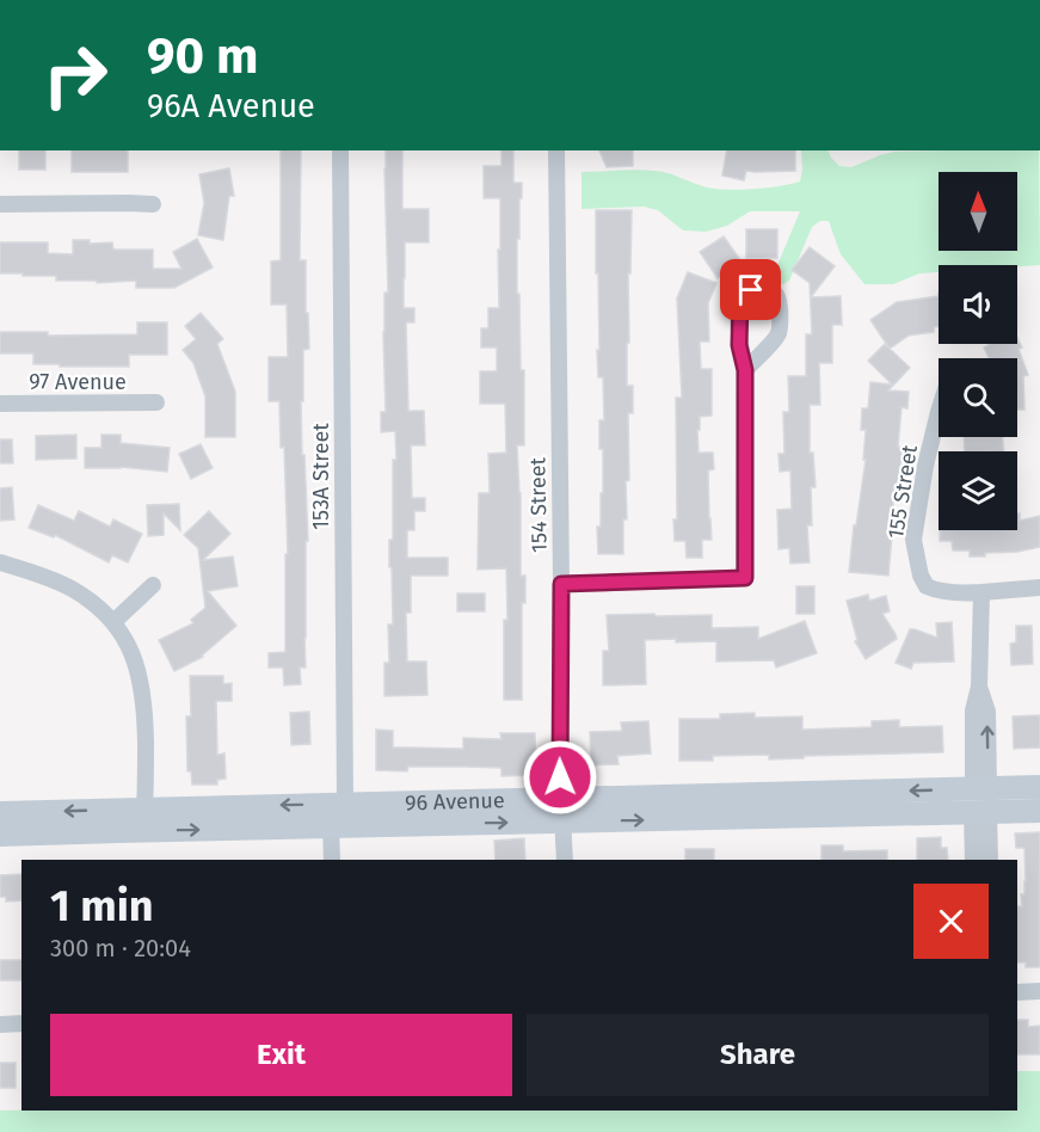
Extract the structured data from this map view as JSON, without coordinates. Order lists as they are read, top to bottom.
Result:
{
  "streets": {
    "main road": ["96 Avenue"],
    "street": [
      "97 Avenue",
      "153A Street",
      "155 Street",
      "154 Street"
    ]
  },
  "crossings": [
    ["153A Street", "96 Avenue"],
    ["154 Street", "96 Avenue"]
  ],
  "north": "top",
  "page": {
    "turn": ["90 m", "96A Avenue"],
    "heading": ["1 min", "300 m · 20:04"],
    "buttons": ["Exit", "Share"]
  }
}
